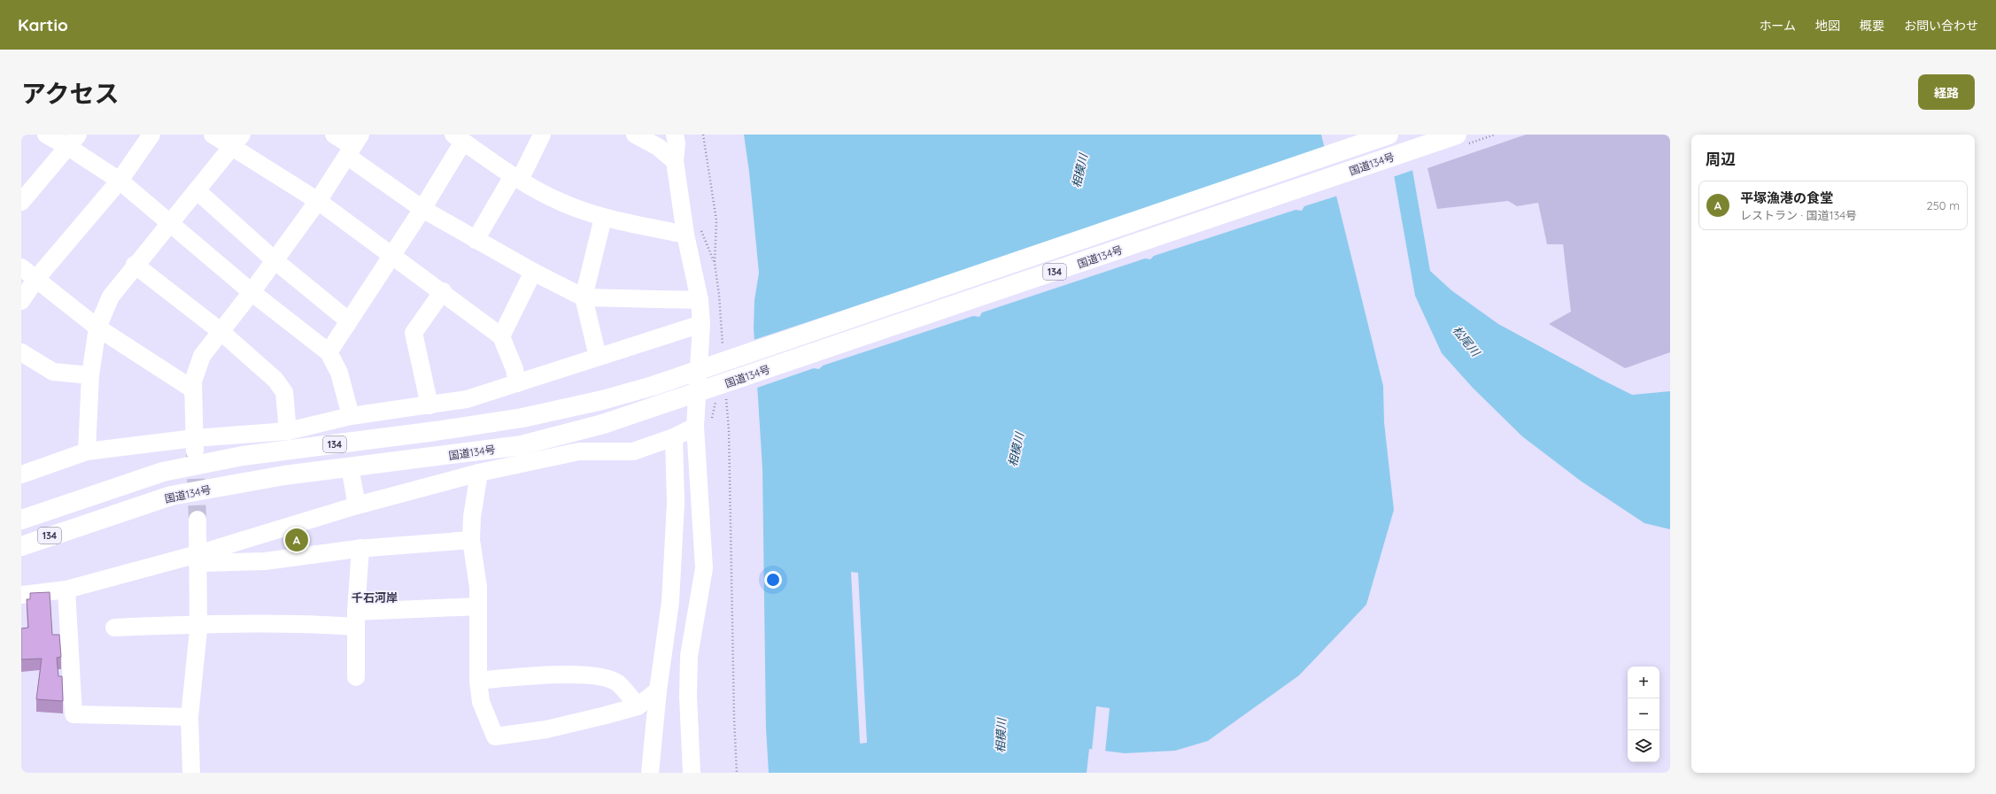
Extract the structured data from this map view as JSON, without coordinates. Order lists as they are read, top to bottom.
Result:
{
  "streets": {
    "highway": ["国道134号", "134"]
  },
  "districts": ["千石河岸"],
  "water": ["相模川", "松尾川"],
  "page": {
    "header": "Kartio",
    "nav": [
      "ホーム",
      "地図",
      "概要",
      "お問い合わせ"
    ],
    "title": "アクセス",
    "buttons": "経路",
    "heading": "周辺",
    "list": [
      {
        "mark": "A",
        "name": "平塚漁港の食堂",
        "note": "レストラン · 国道134号",
        "value": "250 m"
      }
    ],
    "pins": "A",
    "map_buttons": ["+", "−"]
  }
}
